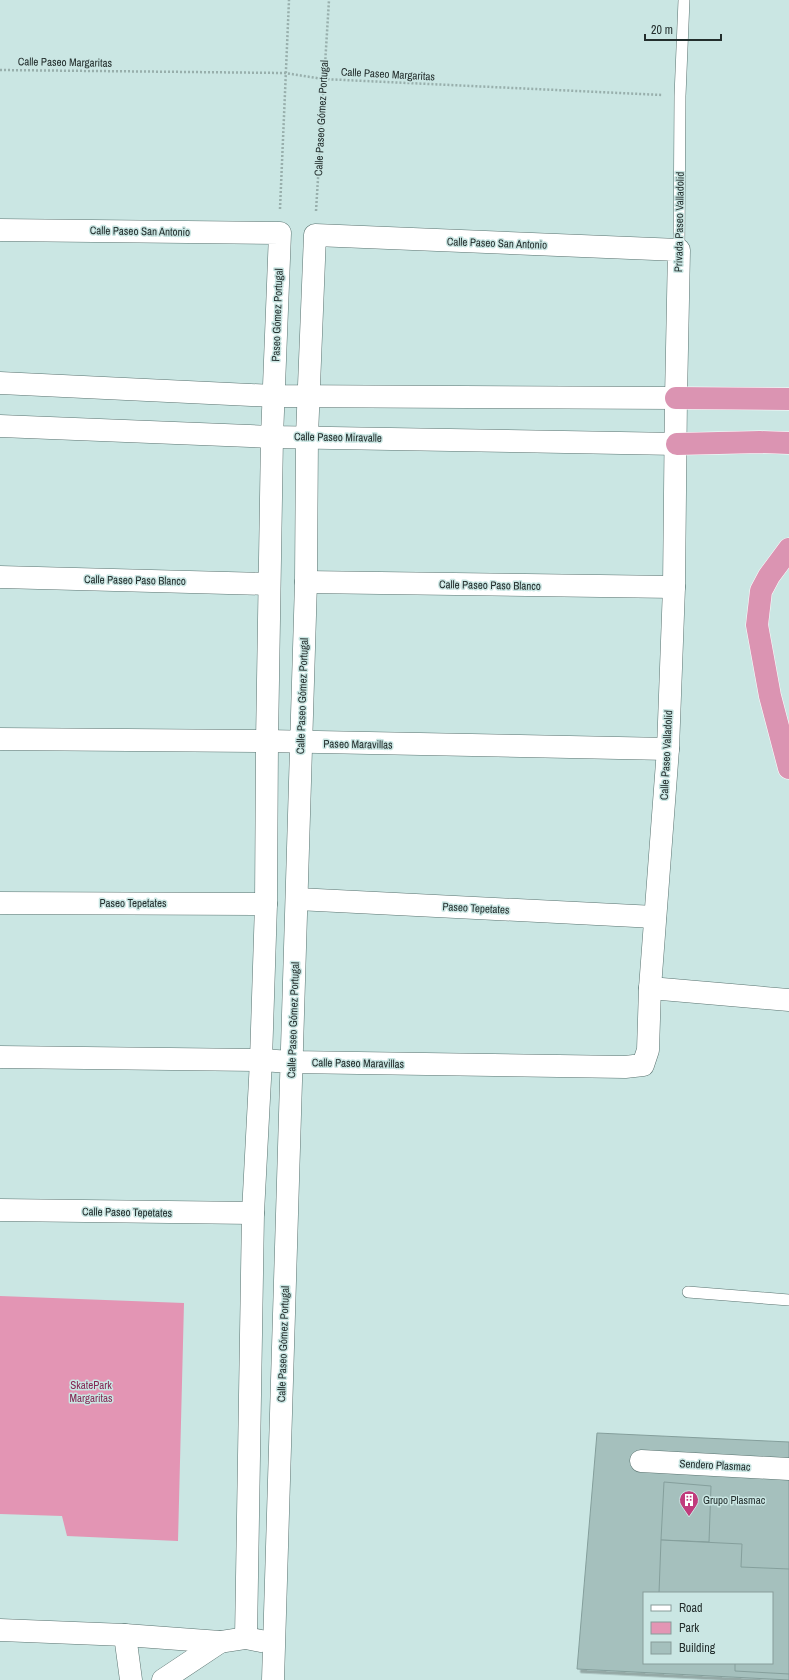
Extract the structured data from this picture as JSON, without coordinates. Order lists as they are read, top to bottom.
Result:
{
  "streets": {
    "street": [
      "Calle Paseo Gómez Portugal",
      "Privada Paseo Valladolid",
      "Calle Paseo San Antonio",
      "Paseo Gómez Portugal",
      "Calle Paseo Miravalle",
      "Calle Paseo Paso Blanco",
      "Paseo Maravillas",
      "Calle Paseo Valladolid",
      "Paseo Tepetates",
      "Calle Paseo Maravillas",
      "Calle Paseo Tepetates",
      "Sendero Plasmac"
    ],
    "path": ["Calle Paseo Margaritas"]
  },
  "crossings": [
    ["Calle Paseo Margaritas", "Calle Paseo Gómez Portugal"],
    ["Calle Paseo Margaritas", "Privada Paseo Valladolid"],
    ["Calle Paseo Gómez Portugal", "Calle Paseo San Antonio"],
    ["Calle Paseo Gómez Portugal", "Calle Paseo Miravalle"],
    ["Calle Paseo Gómez Portugal", "Calle Paseo Paso Blanco"],
    ["Calle Paseo Gómez Portugal", "Paseo Maravillas"],
    ["Calle Paseo Gómez Portugal", "Paseo Tepetates"],
    ["Calle Paseo Gómez Portugal", "Calle Paseo Maravillas"],
    ["Privada Paseo Valladolid", "Calle Paseo San Antonio"],
    ["Privada Paseo Valladolid", "Calle Paseo Miravalle"],
    ["Privada Paseo Valladolid", "Calle Paseo Valladolid"],
    ["Calle Paseo San Antonio", "Paseo Gómez Portugal"],
    ["Calle Paseo Miravalle", "Calle Paseo Valladolid"],
    ["Calle Paseo Paso Blanco", "Calle Paseo Valladolid"],
    ["Paseo Maravillas", "Calle Paseo Valladolid"],
    ["Calle Paseo Valladolid", "Paseo Tepetates"],
    ["Calle Paseo Valladolid", "Calle Paseo Maravillas"]
  ],
  "parks": ["SkatePark Margaritas"],
  "places": {
    "building": ["Grupo Plasmac"]
  },
  "legend": ["Road", "Park", "Building"],
  "scale_bar": "20 m"
}
